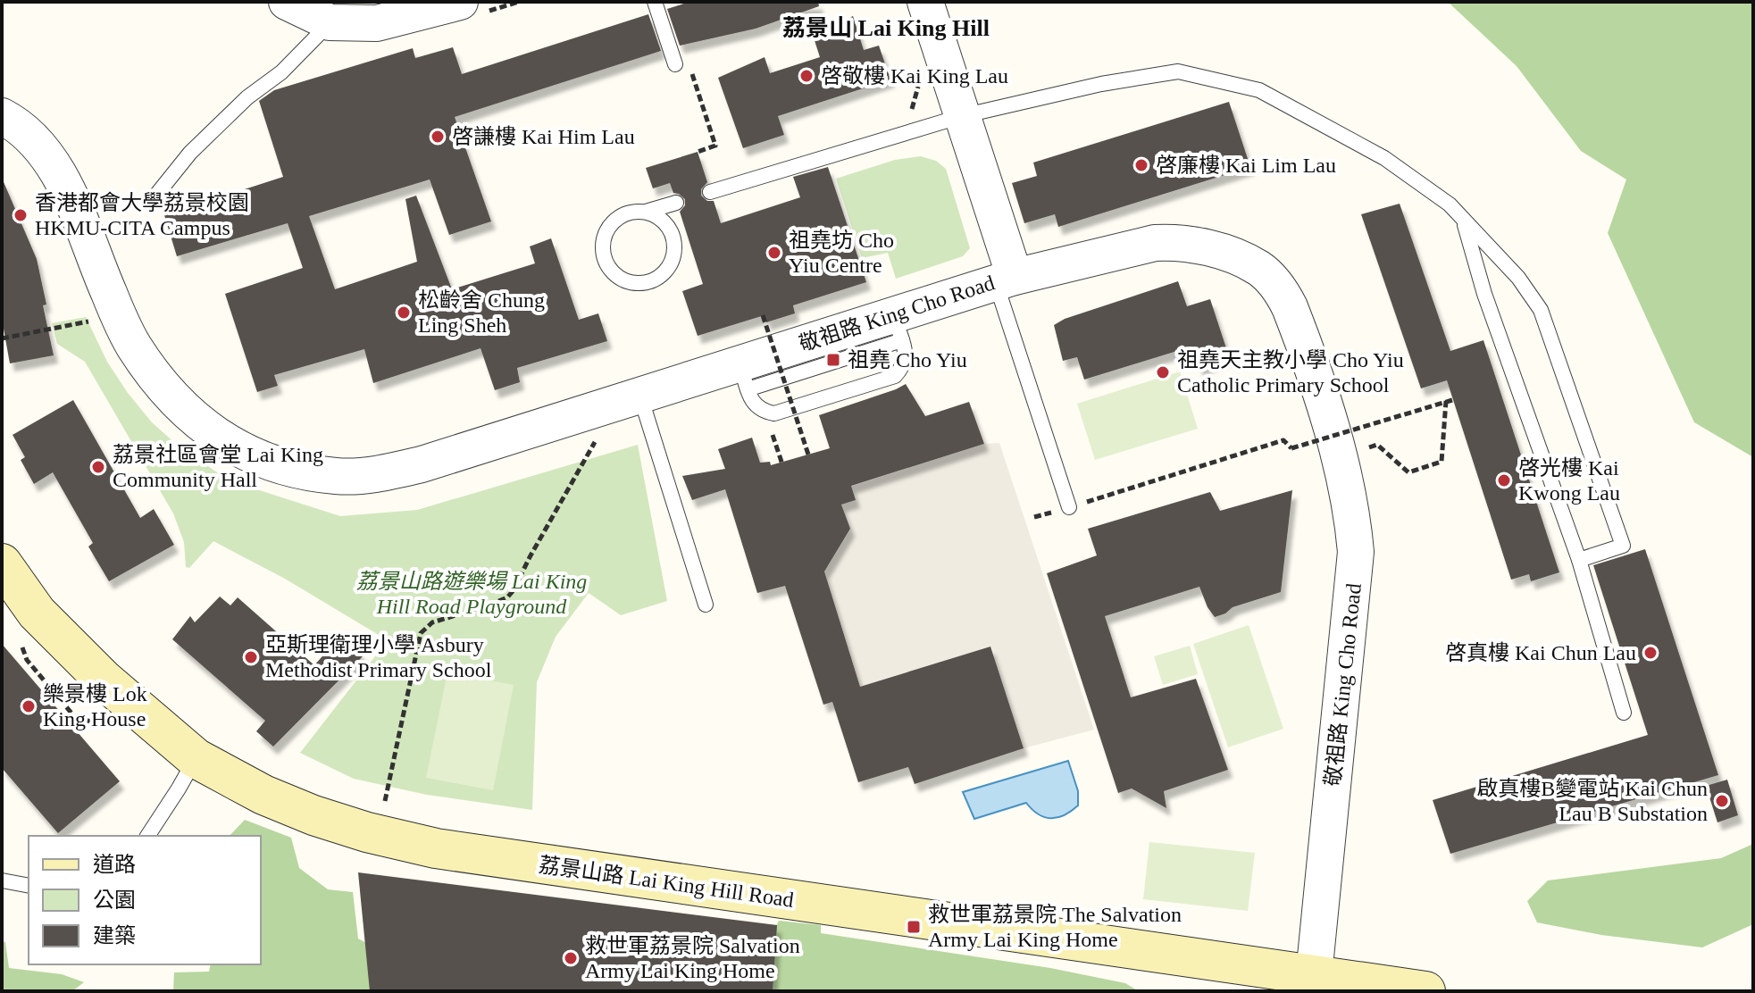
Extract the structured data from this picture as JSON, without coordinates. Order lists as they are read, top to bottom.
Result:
{
  "streets": {
    "main road": ["荔景山路 Lai King Hill Road"],
    "street": ["敬祖路 King Cho Road"]
  },
  "crossings": [
    ["敬祖路 King Cho Road", "荔景山路 Lai King Hill Road"]
  ],
  "districts": ["荔景山 Lai King Hill"],
  "parks": ["荔景山路遊樂場 Lai King Hill Road Playground"],
  "places": {
    "other": [
      "啓敬樓 Kai King Lau",
      "啓謙樓 Kai Him Lau",
      "啓廉樓 Kai Lim Lau",
      "香港都會大學荔景校園 HKMU-CITA Campus",
      "祖堯坊 Cho Yiu Centre",
      "松齡舍 Chung Ling Sheh",
      "祖堯天主教小學 Cho Yiu Catholic Primary School",
      "荔景社區會堂 Lai King Community Hall",
      "啓光樓 Kai Kwong Lau",
      "啓真樓 Kai Chun Lau",
      "亞斯理衛理小學 Asbury Methodist Primary School",
      "樂景樓 Lok King House",
      "啟真樓B變電站 Kai Chun Lau B Substation",
      "救世軍荔景院 Salvation Army Lai King Home"
    ],
    "transit": ["祖堯 Cho Yiu", "救世軍荔景院 The Salvation Army Lai King Home"]
  },
  "legend": ["道路", "公園", "建築"]
}
